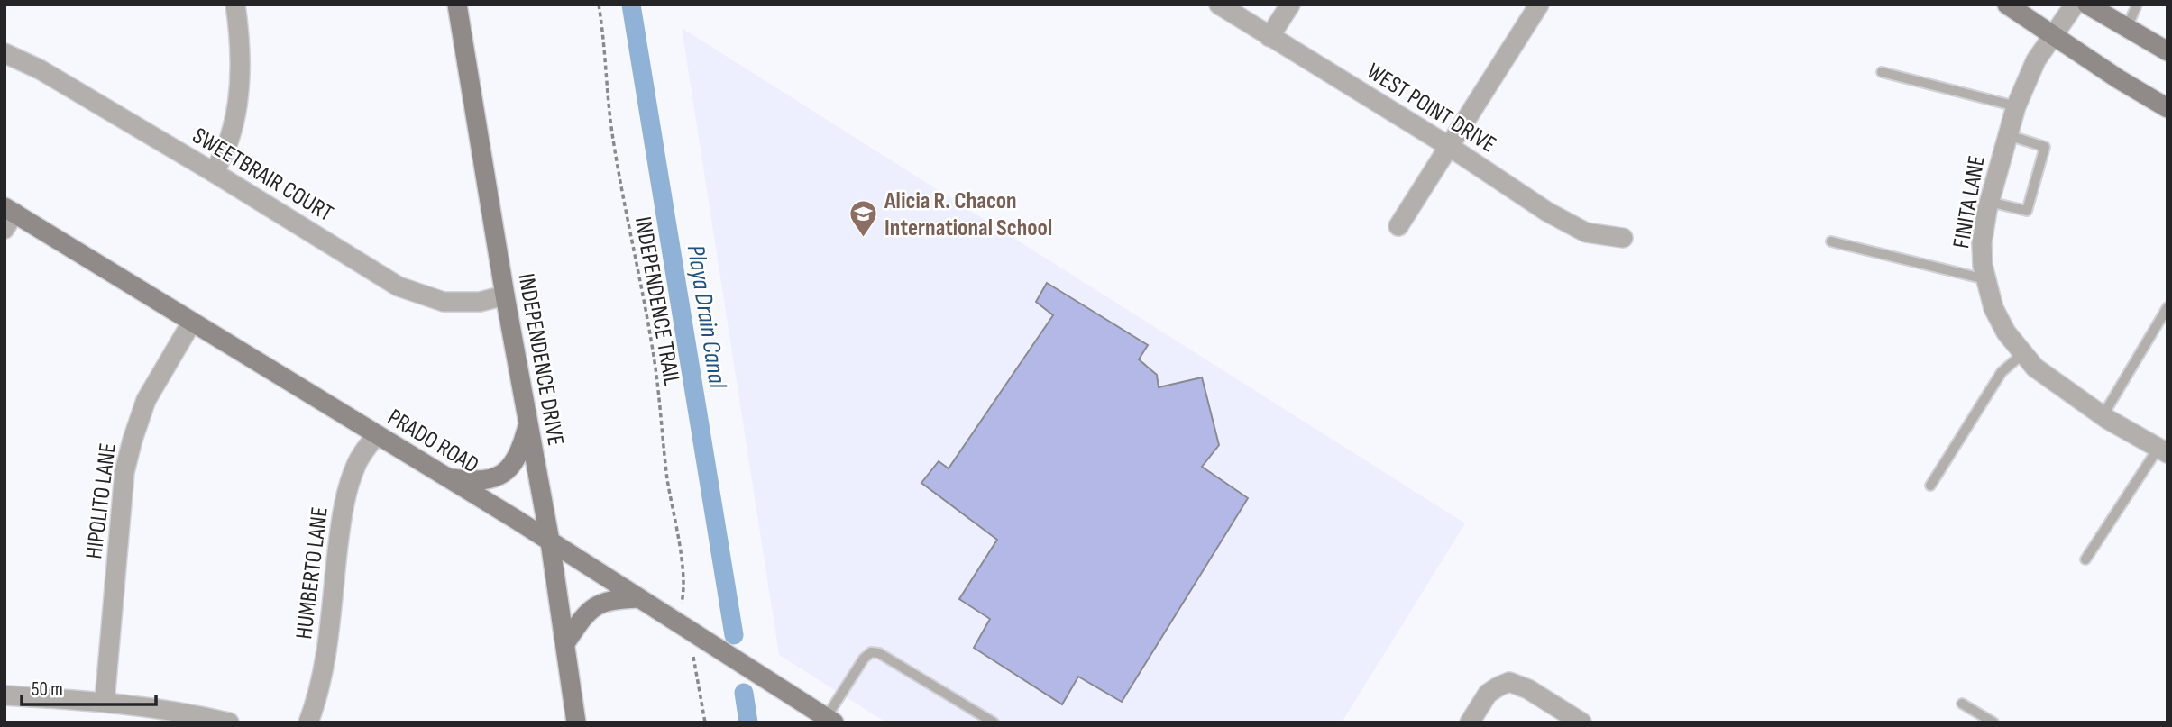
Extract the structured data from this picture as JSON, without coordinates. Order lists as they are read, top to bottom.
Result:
{
  "streets": {
    "street": [
      "WEST POINT DRIVE",
      "SWEETBRAIR COURT",
      "FINITA LANE",
      "INDEPENDENCE DRIVE",
      "PRADO ROAD",
      "HIPOLITO LANE",
      "HUMBERTO LANE"
    ],
    "path": ["INDEPENDENCE TRAIL"]
  },
  "crossings": [
    ["SWEETBRAIR COURT", "INDEPENDENCE DRIVE"],
    ["INDEPENDENCE DRIVE", "PRADO ROAD"],
    ["PRADO ROAD", "HIPOLITO LANE"],
    ["PRADO ROAD", "HUMBERTO LANE"]
  ],
  "water": ["Playa Drain Canal"],
  "places": {
    "school or university": ["Alicia R. Chacon International School"]
  },
  "scale_bar": "50 m"
}
